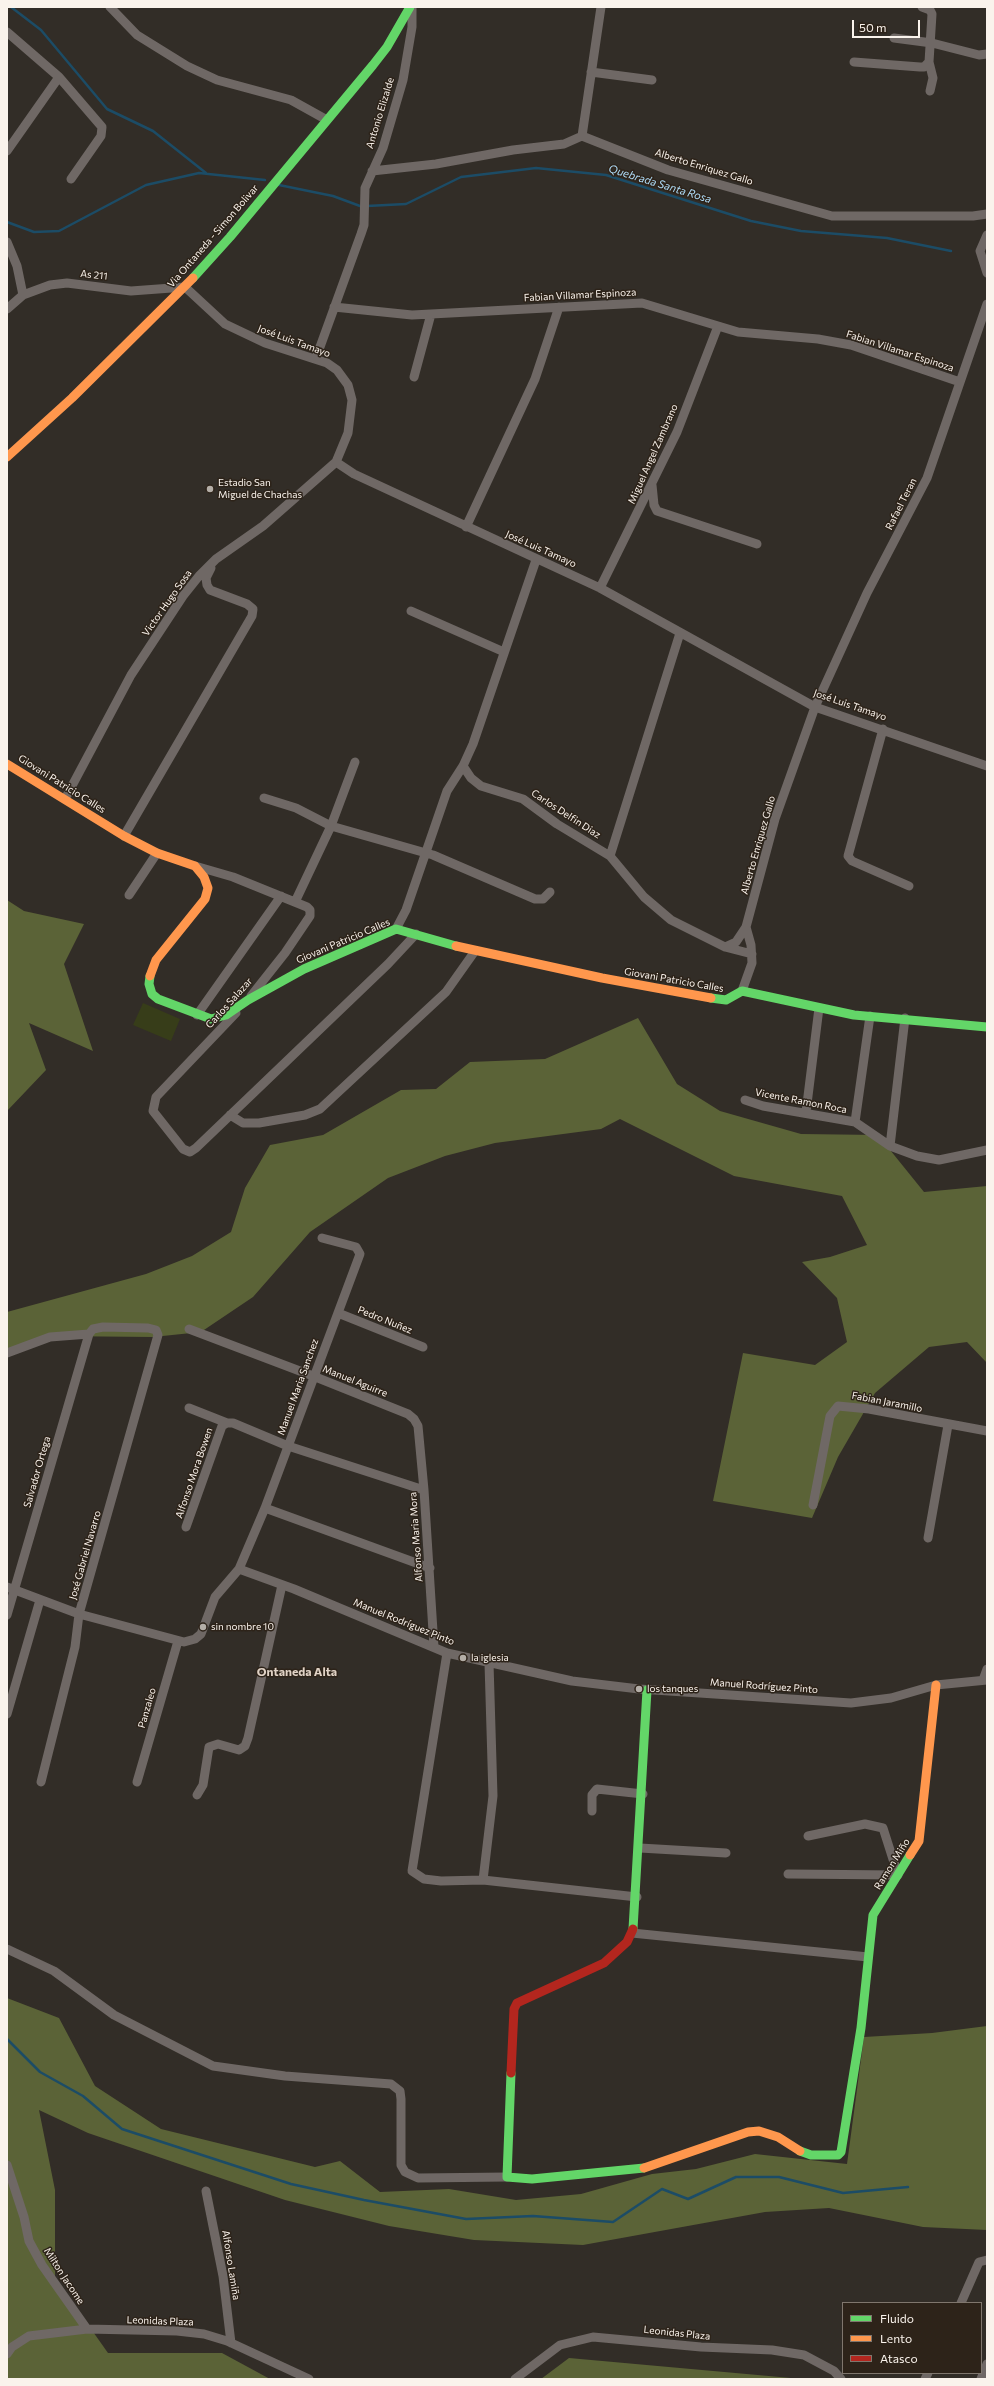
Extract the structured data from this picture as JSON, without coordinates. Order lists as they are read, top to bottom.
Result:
{
  "streets": {
    "street": [
      "Antonio Elizalde",
      "Alberto Enriquez Gallo",
      "Via Ontaneda - Simon Bolivar",
      "As 211",
      "Fabian Villamar Espinoza",
      "José Luis Tamayo",
      "Miguel Angel Zambrano",
      "Rafael Teran",
      "Victor Hugo Sosa",
      "Giovani Patricio Calles",
      "Carlos Delfin Diaz",
      "Carlos Salazar",
      "Vicente Ramon Roca",
      "Pedro Nuñez",
      "Manuel Aguirre",
      "Manuel Maria Sanchez",
      "Fabian Jaramillo",
      "Salvador Ortega",
      "Alfonso Mora Bowen",
      "Alfonso Maria Mora",
      "José Gabriel Navarro",
      "Manuel Rodríguez Pinto",
      "Panzaleo",
      "Ramon Miño",
      "Alfonso Lamiña",
      "Milton Jacome",
      "Leonidas Plaza"
    ]
  },
  "crossings": [
    ["Antonio Elizalde", "Via Ontaneda - Simon Bolivar"],
    ["Antonio Elizalde", "Fabian Villamar Espinoza"],
    ["Antonio Elizalde", "José Luis Tamayo"],
    ["Alberto Enriquez Gallo", "José Luis Tamayo"],
    ["Alberto Enriquez Gallo", "Rafael Teran"],
    ["Alberto Enriquez Gallo", "Giovani Patricio Calles"],
    ["Alberto Enriquez Gallo", "Carlos Delfin Diaz"],
    ["Via Ontaneda - Simon Bolivar", "As 211"],
    ["Via Ontaneda - Simon Bolivar", "José Luis Tamayo"],
    ["As 211", "José Luis Tamayo"],
    ["Fabian Villamar Espinoza", "Miguel Angel Zambrano"],
    ["Fabian Villamar Espinoza", "Rafael Teran"],
    ["José Luis Tamayo", "Miguel Angel Zambrano"],
    ["José Luis Tamayo", "Rafael Teran"],
    ["José Luis Tamayo", "Victor Hugo Sosa"],
    ["Victor Hugo Sosa", "Giovani Patricio Calles"],
    ["Giovani Patricio Calles", "Carlos Salazar"],
    ["Pedro Nuñez", "Manuel Maria Sanchez"],
    ["Manuel Aguirre", "Manuel Maria Sanchez"],
    ["Manuel Aguirre", "Alfonso Maria Mora"],
    ["Manuel Maria Sanchez", "Manuel Rodríguez Pinto"],
    ["Salvador Ortega", "José Gabriel Navarro"],
    ["Alfonso Maria Mora", "Manuel Rodríguez Pinto"],
    ["Manuel Rodríguez Pinto", "Ramon Miño"],
    ["Alfonso Lamiña", "Leonidas Plaza"],
    ["Milton Jacome", "Leonidas Plaza"]
  ],
  "districts": ["Ontaneda Alta"],
  "water": ["Quebrada Santa Rosa"],
  "places": [
    "Estadio San Miguel de Chachas",
    "sin nombre 10",
    "la iglesia",
    "los tanques"
  ],
  "legend": ["Fluido", "Lento", "Atasco"],
  "scale_bar": "50 m"
}
